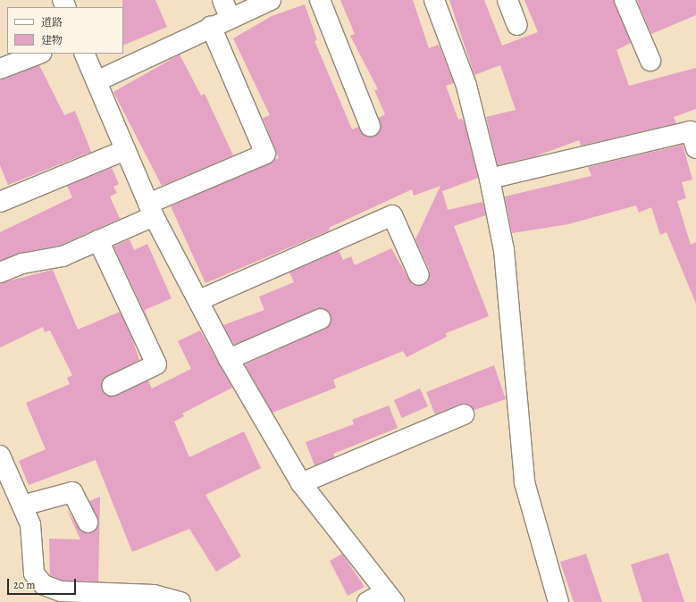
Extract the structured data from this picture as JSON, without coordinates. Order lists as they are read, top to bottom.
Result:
{
  "legend": ["道路", "建物"],
  "scale_bar": "20 m"
}
